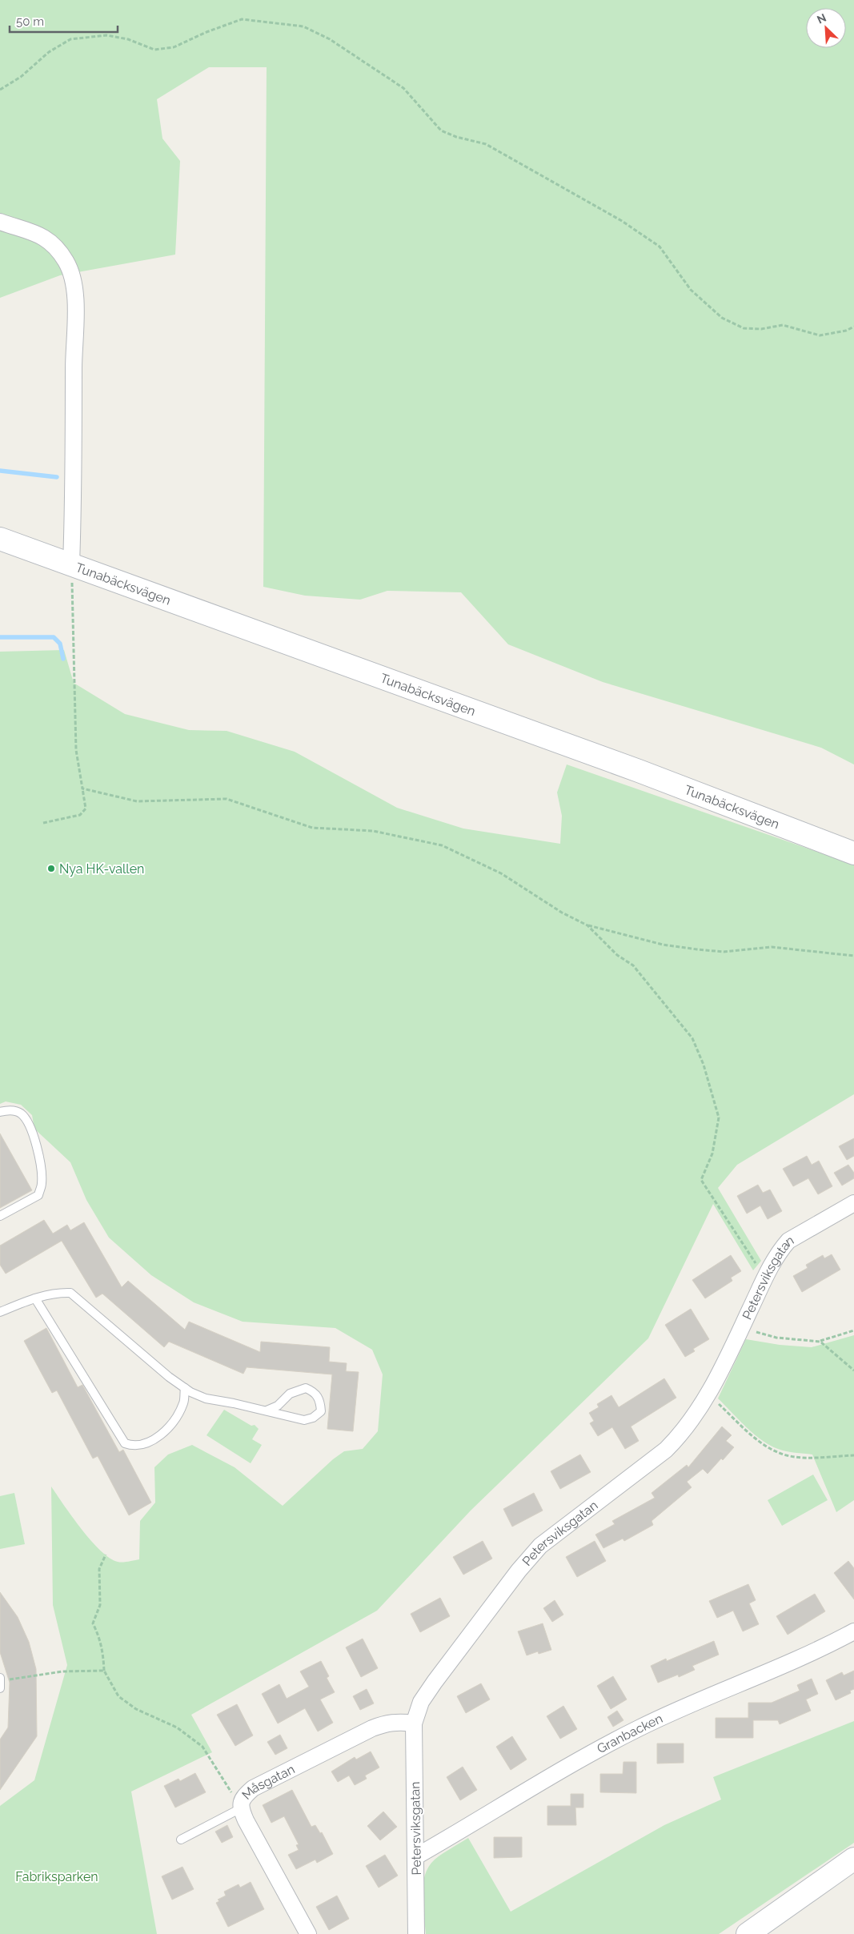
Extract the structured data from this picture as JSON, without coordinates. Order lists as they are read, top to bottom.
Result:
{
  "streets": {
    "street": [
      "Tunabäcksvägen",
      "Petersviksgatan",
      "Granbacken",
      "Måsgatan"
    ]
  },
  "crossings": [
    ["Petersviksgatan", "Granbacken"],
    ["Petersviksgatan", "Måsgatan"]
  ],
  "parks": ["Fabriksparken"],
  "places": ["Nya HK-vallen"],
  "scale_bar": "50 m",
  "north": "top left"
}
